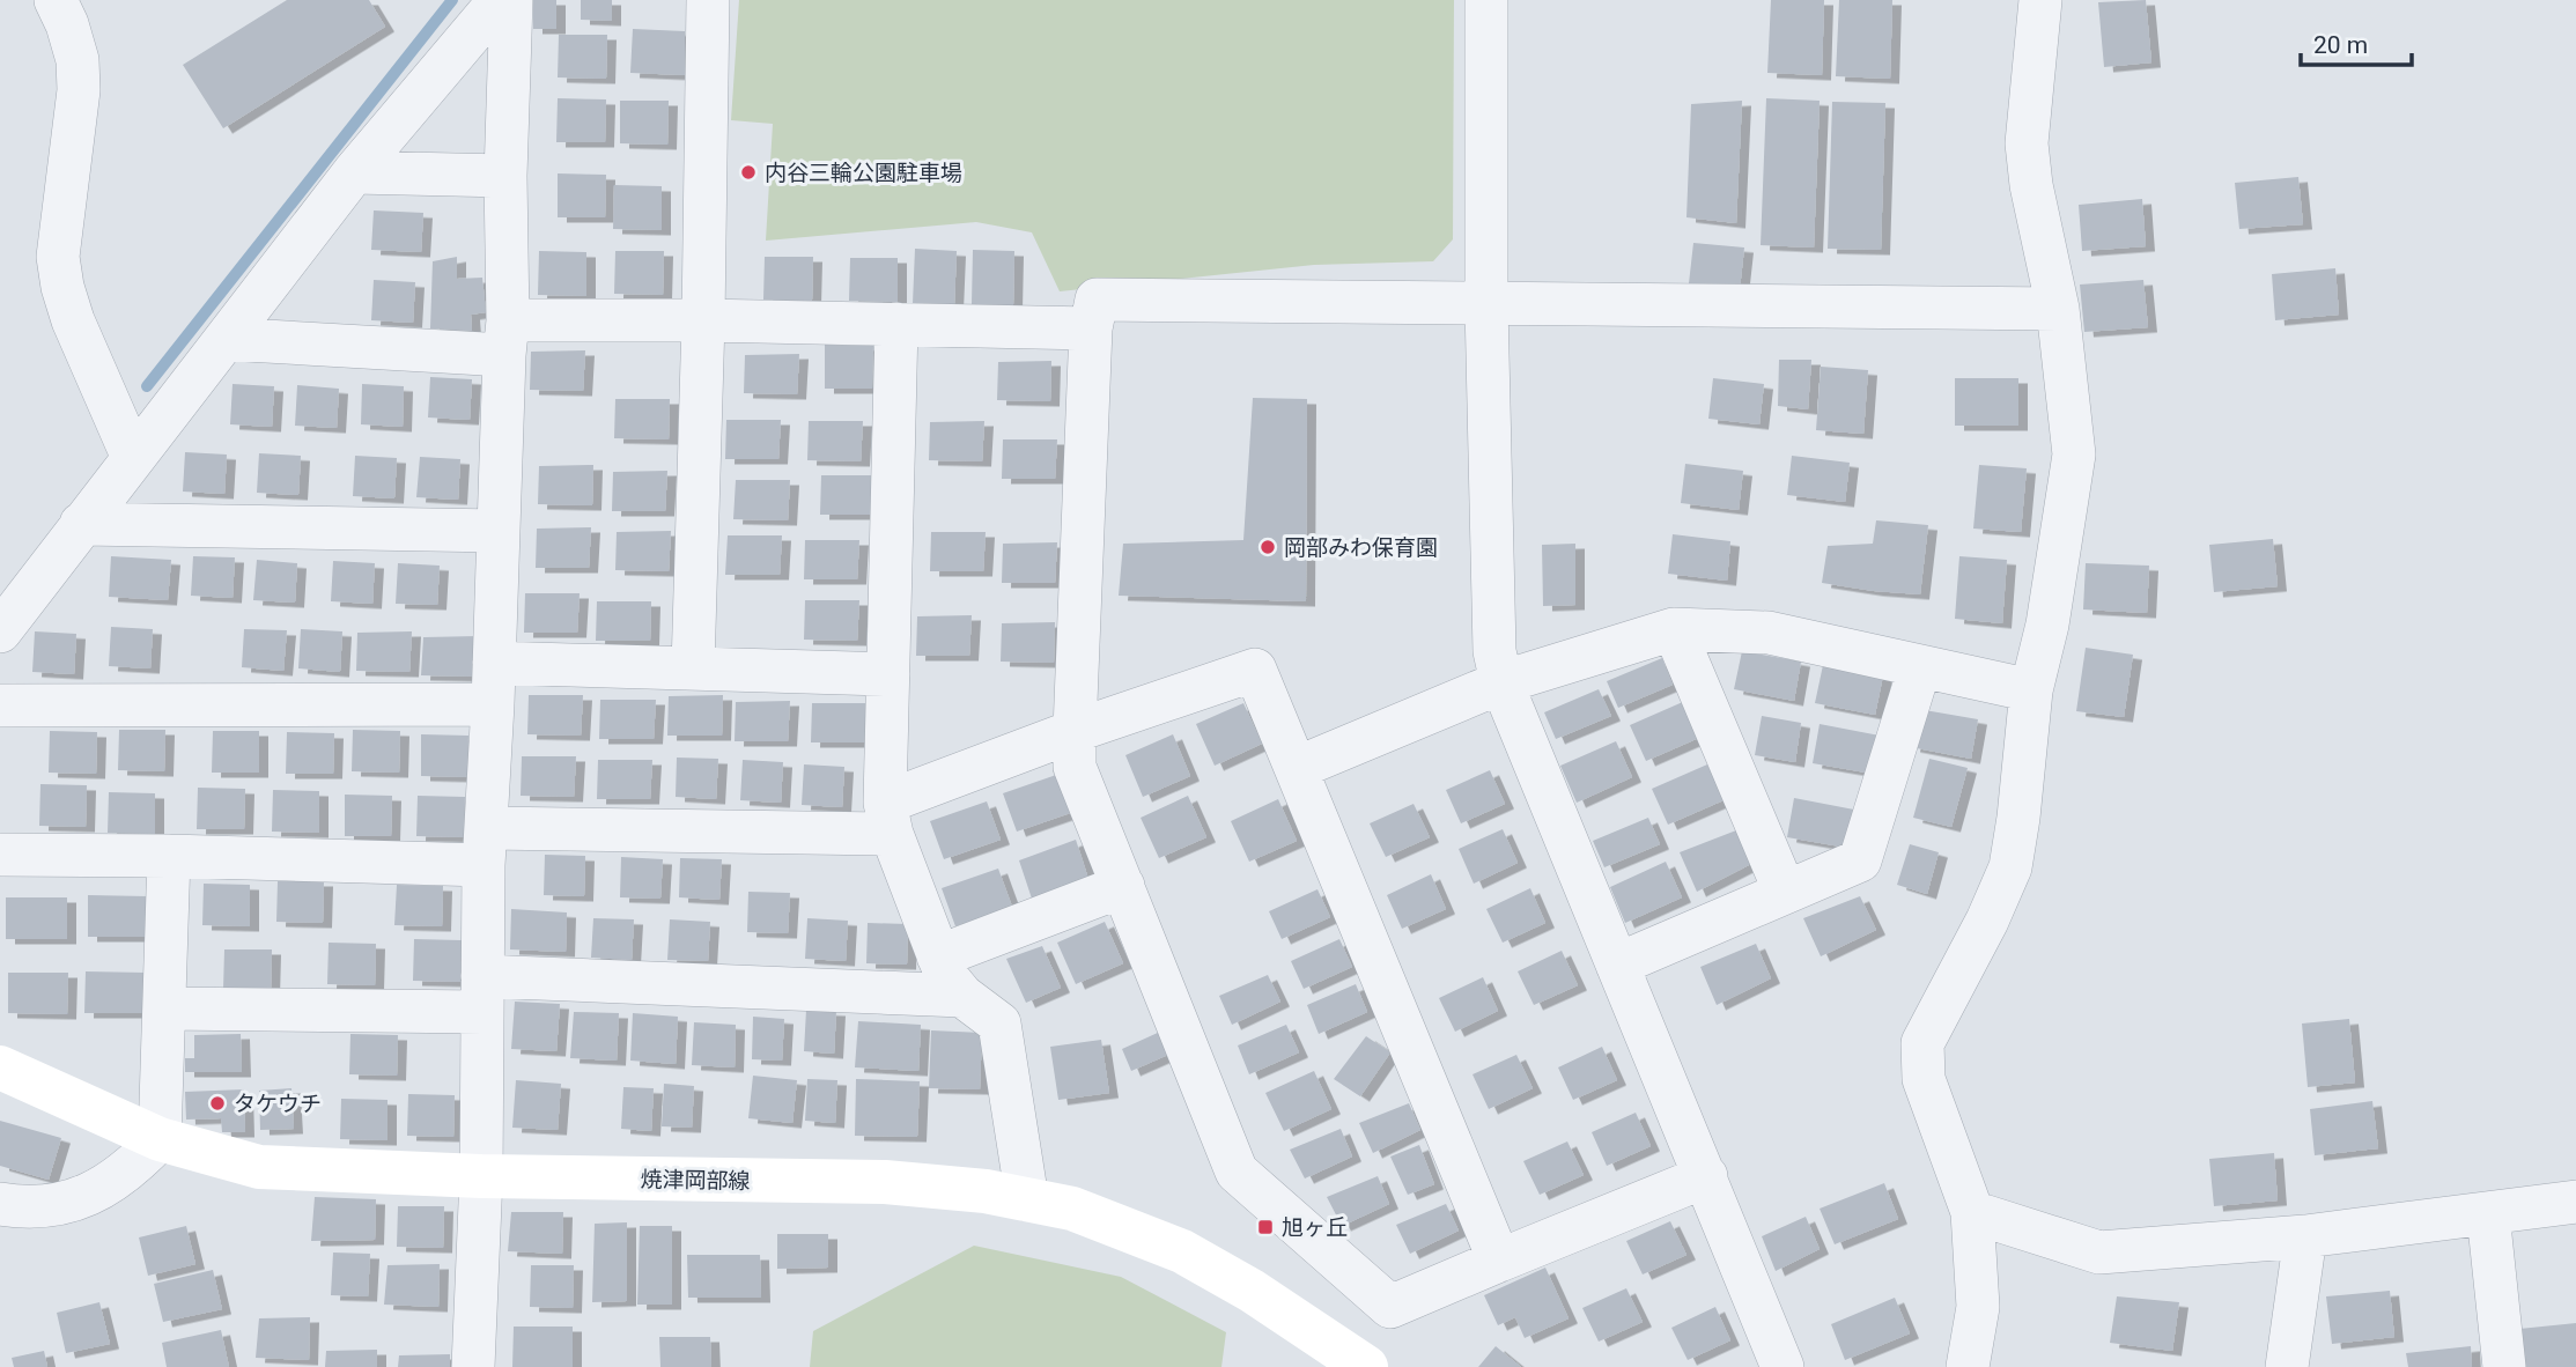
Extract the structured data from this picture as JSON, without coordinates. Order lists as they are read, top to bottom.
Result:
{
  "streets": {
    "main road": ["焼津岡部線"]
  },
  "places": {
    "other": ["内谷三輪公園駐車場", "岡部みわ保育園", "タケウチ"],
    "transit": ["旭ヶ丘"]
  },
  "scale_bar": "20 m"
}
